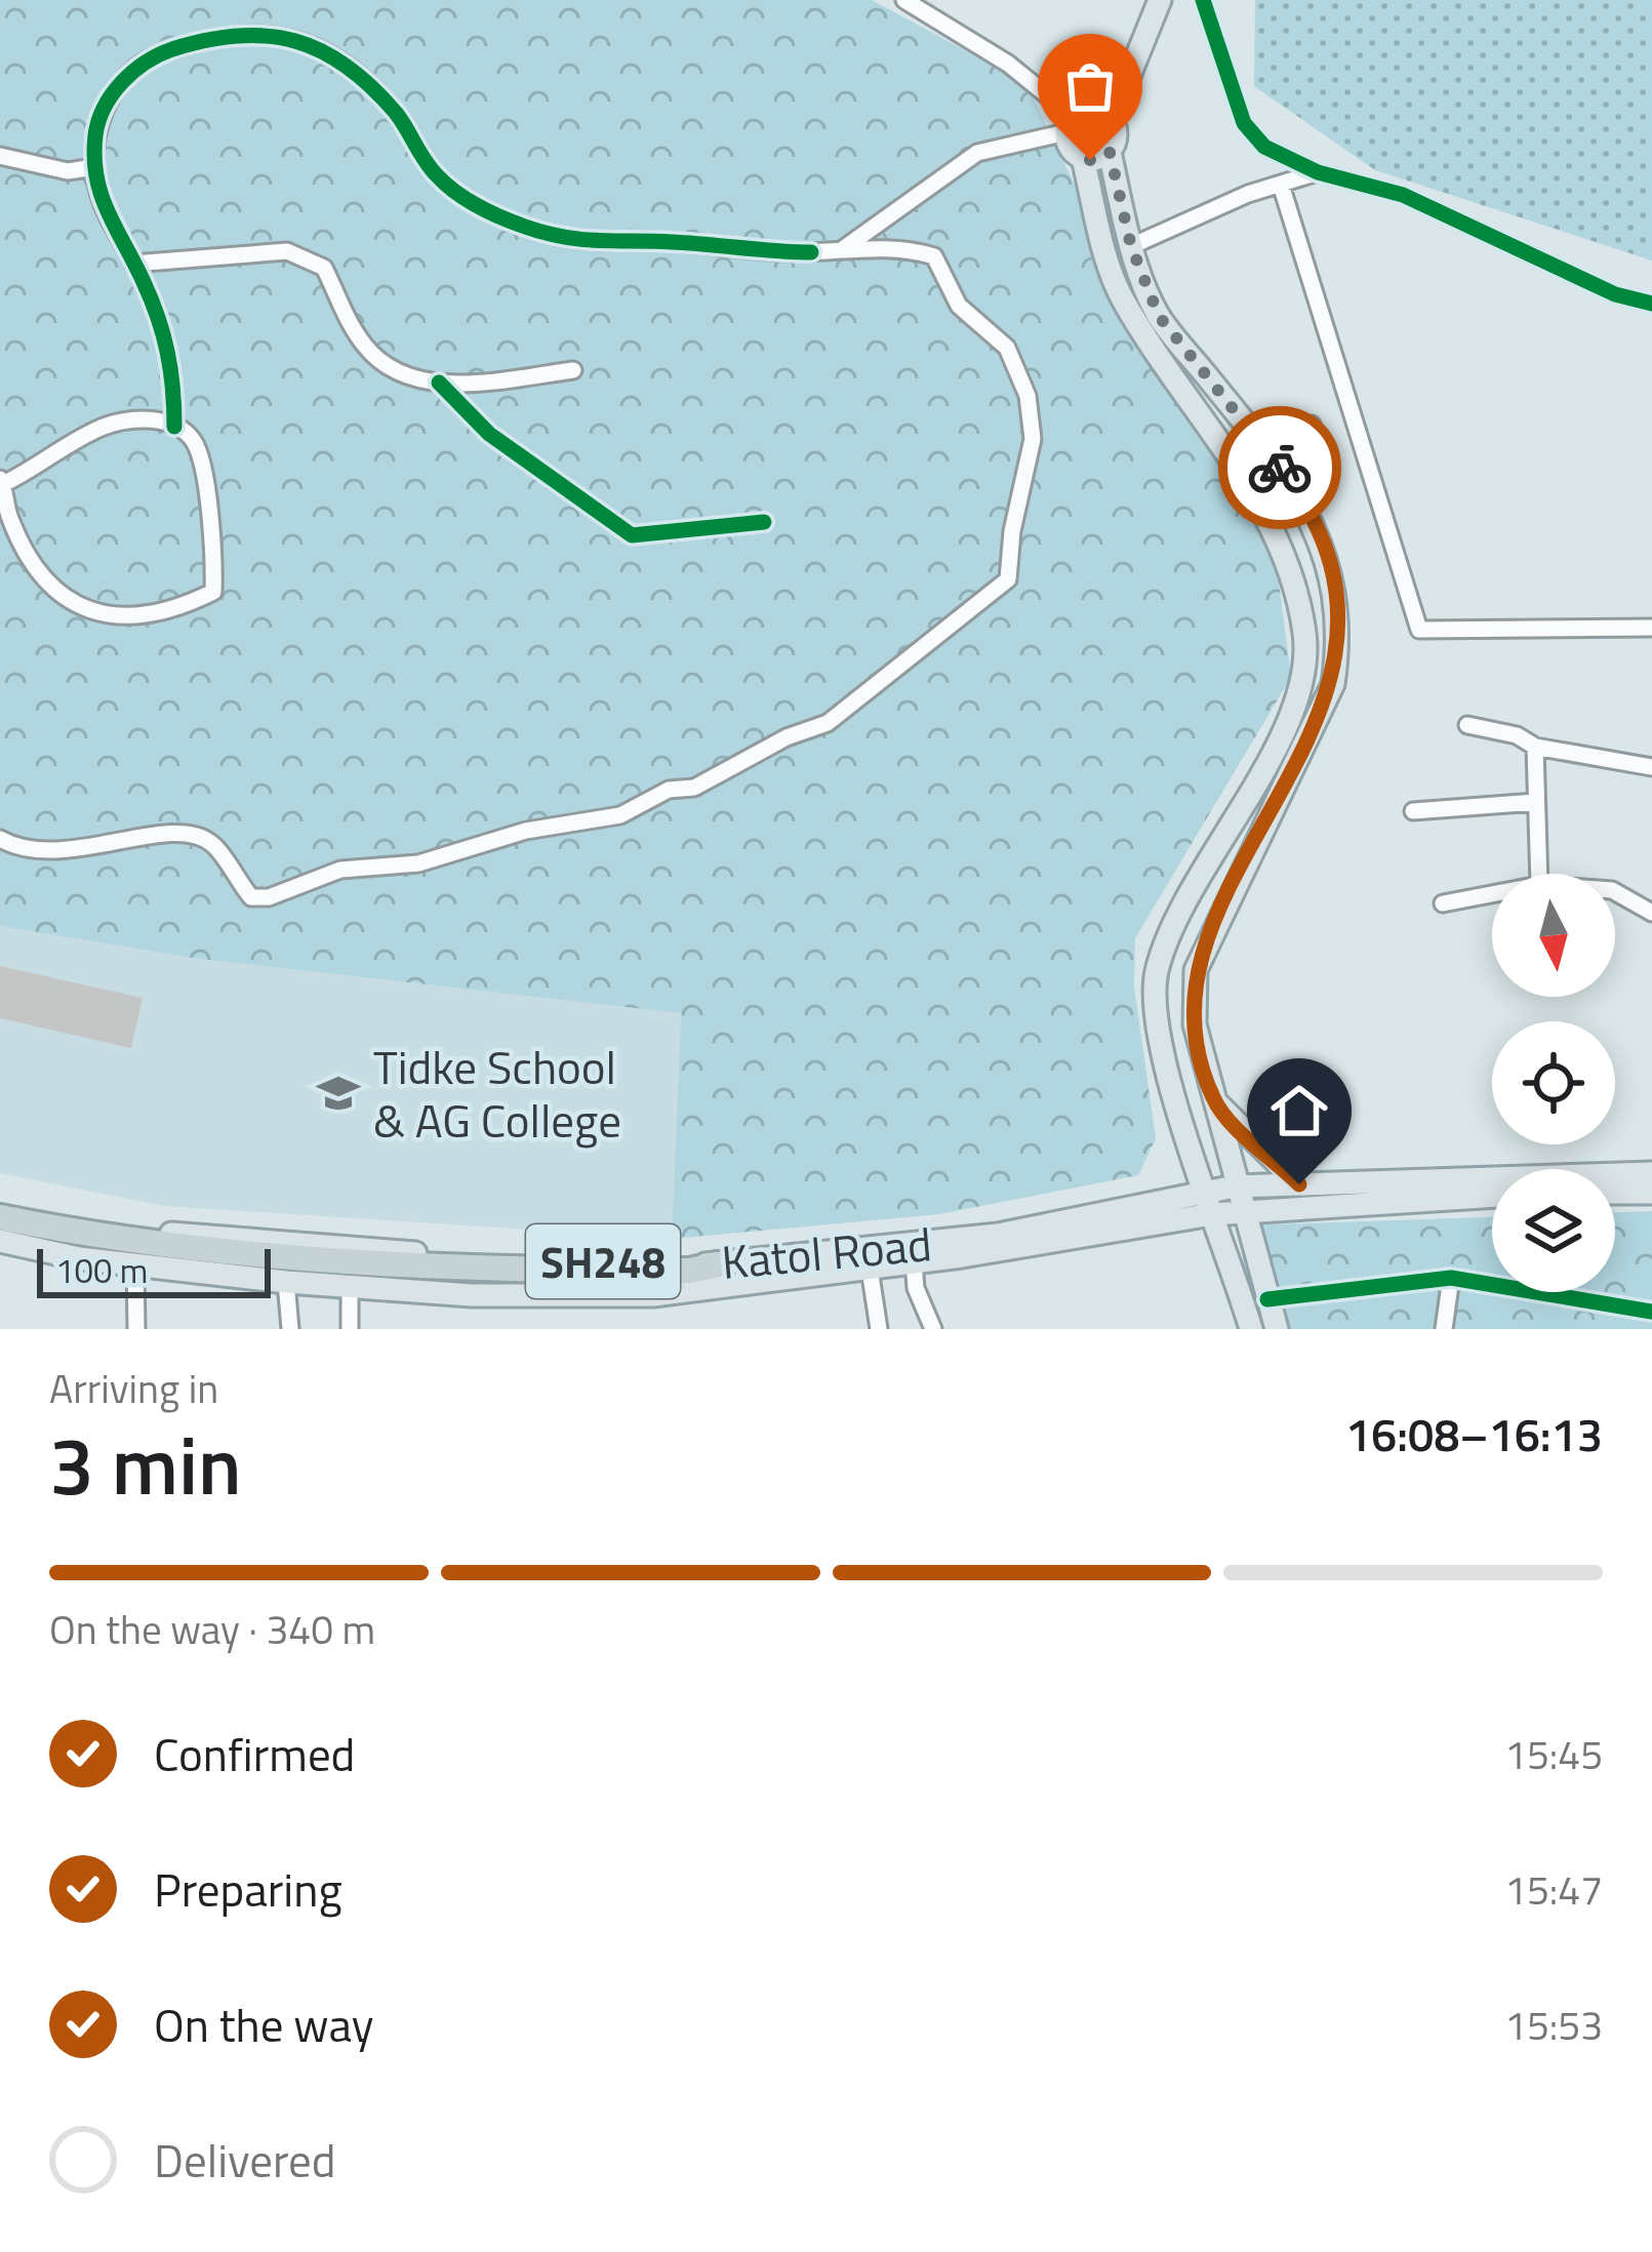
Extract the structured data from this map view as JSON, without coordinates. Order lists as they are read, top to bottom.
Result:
{
  "streets": {
    "main road": ["Katol Road", "SH248"]
  },
  "places": {
    "school or university": ["Tidke School & AG College"]
  },
  "scale_bar": "100 m",
  "north": "bottom",
  "page": {
    "scale": "100 m",
    "heading": ["3 min", "Arriving in", "16:08–16:13"],
    "bar": "On the way · 340 m",
    "list": [
      ["Confirmed", "15:45"],
      ["Preparing", "15:47"],
      ["On the way", "15:53"],
      "Delivered"
    ]
  }
}
